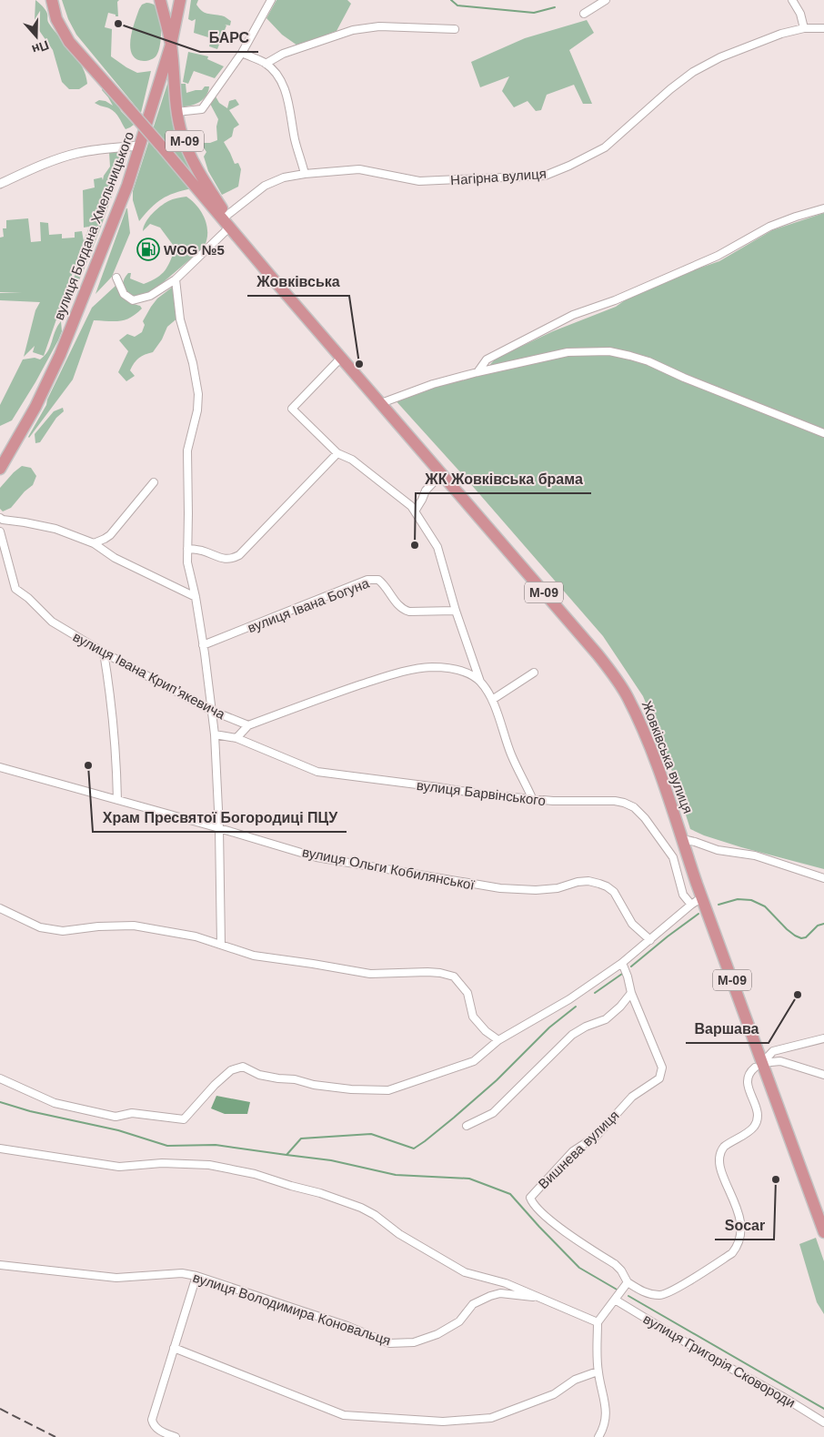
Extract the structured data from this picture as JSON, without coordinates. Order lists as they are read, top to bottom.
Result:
{
  "streets": {
    "highway": ["М-09", "вулиця Богдана Хмельницького", "Жовківська вулиця"],
    "street": [
      "Нагірна вулиця",
      "вулиця Івана Богуна",
      "вулиця Івана Крипʼякевича",
      "вулиця Барвінського",
      "вулиця Ольги Кобилянської",
      "Вишнева вулиця",
      "вулиця Володимира Коновальця",
      "вулиця Григорія Сковороди"
    ]
  },
  "crossings": [
    ["М-09", "Нагірна вулиця"],
    ["М-09", "вулиця Богдана Хмельницького"],
    ["М-09", "Жовківська вулиця"]
  ],
  "places": {
    "other": [
      "БАРС",
      "Жовківська",
      "ЖК Жовківська брама",
      "Храм Пресвятої Богородиці ПЦУ",
      "Варшава",
      "Socar"
    ],
    "fuel station": ["WOG №5"]
  },
  "north": "bottom"
}
